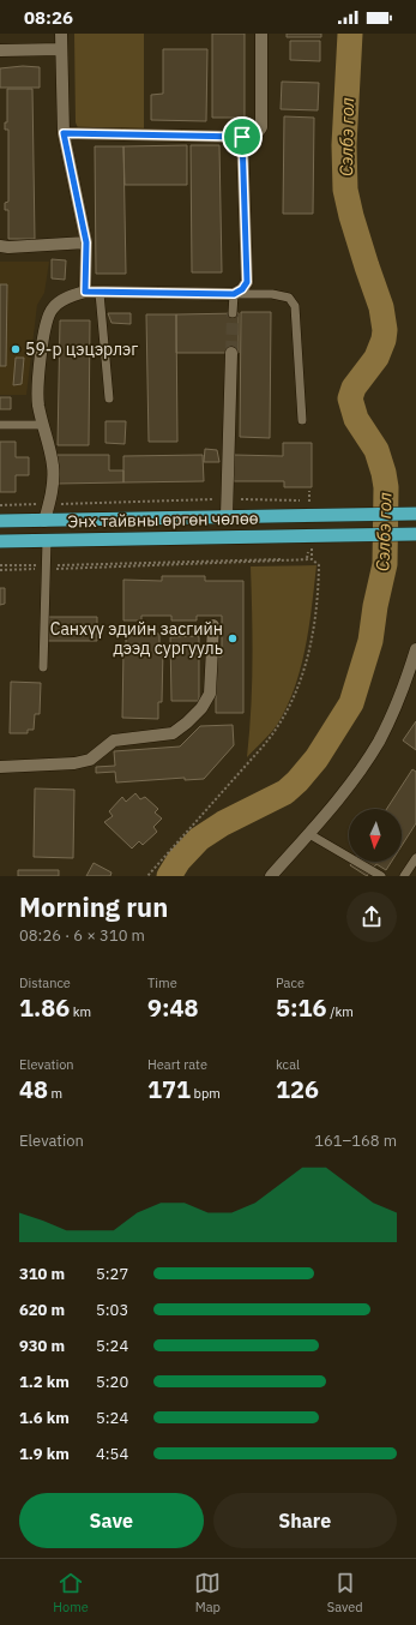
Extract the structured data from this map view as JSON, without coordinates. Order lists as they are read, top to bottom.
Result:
{
  "streets": {
    "highway": ["Энх тайвны өргөн чөлөө"]
  },
  "water": ["Сэлбэ гол"],
  "places": ["59-р цэцэрлэг", "Санхүү эдийн засгийн дээд сургууль"],
  "north": "bottom",
  "page": {
    "status": "08:26",
    "heading": ["Morning run", "08:26 · 6 × 310 m"],
    "stats": [
      ["Distance", "1.86 km"],
      ["Time", "9:48"],
      ["Pace", "5:16 /km"],
      ["Elevation", "48 m"],
      ["Heart rate", "171 bpm"],
      ["kcal", "126"]
    ],
    "chart": ["Elevation", "161–168 m"],
    "list": [
      {
        "name": "310 m",
        "note": "5:27"
      },
      {
        "name": "620 m",
        "note": "5:03"
      },
      {
        "name": "930 m",
        "note": "5:24"
      },
      {
        "name": "1.2 km",
        "note": "5:20"
      },
      {
        "name": "1.6 km",
        "note": "5:24"
      },
      {
        "name": "1.9 km",
        "note": "4:54"
      }
    ],
    "buttons": ["Save", "Share"],
    "tabs": ["Home", "Map", "Saved"]
  }
}
